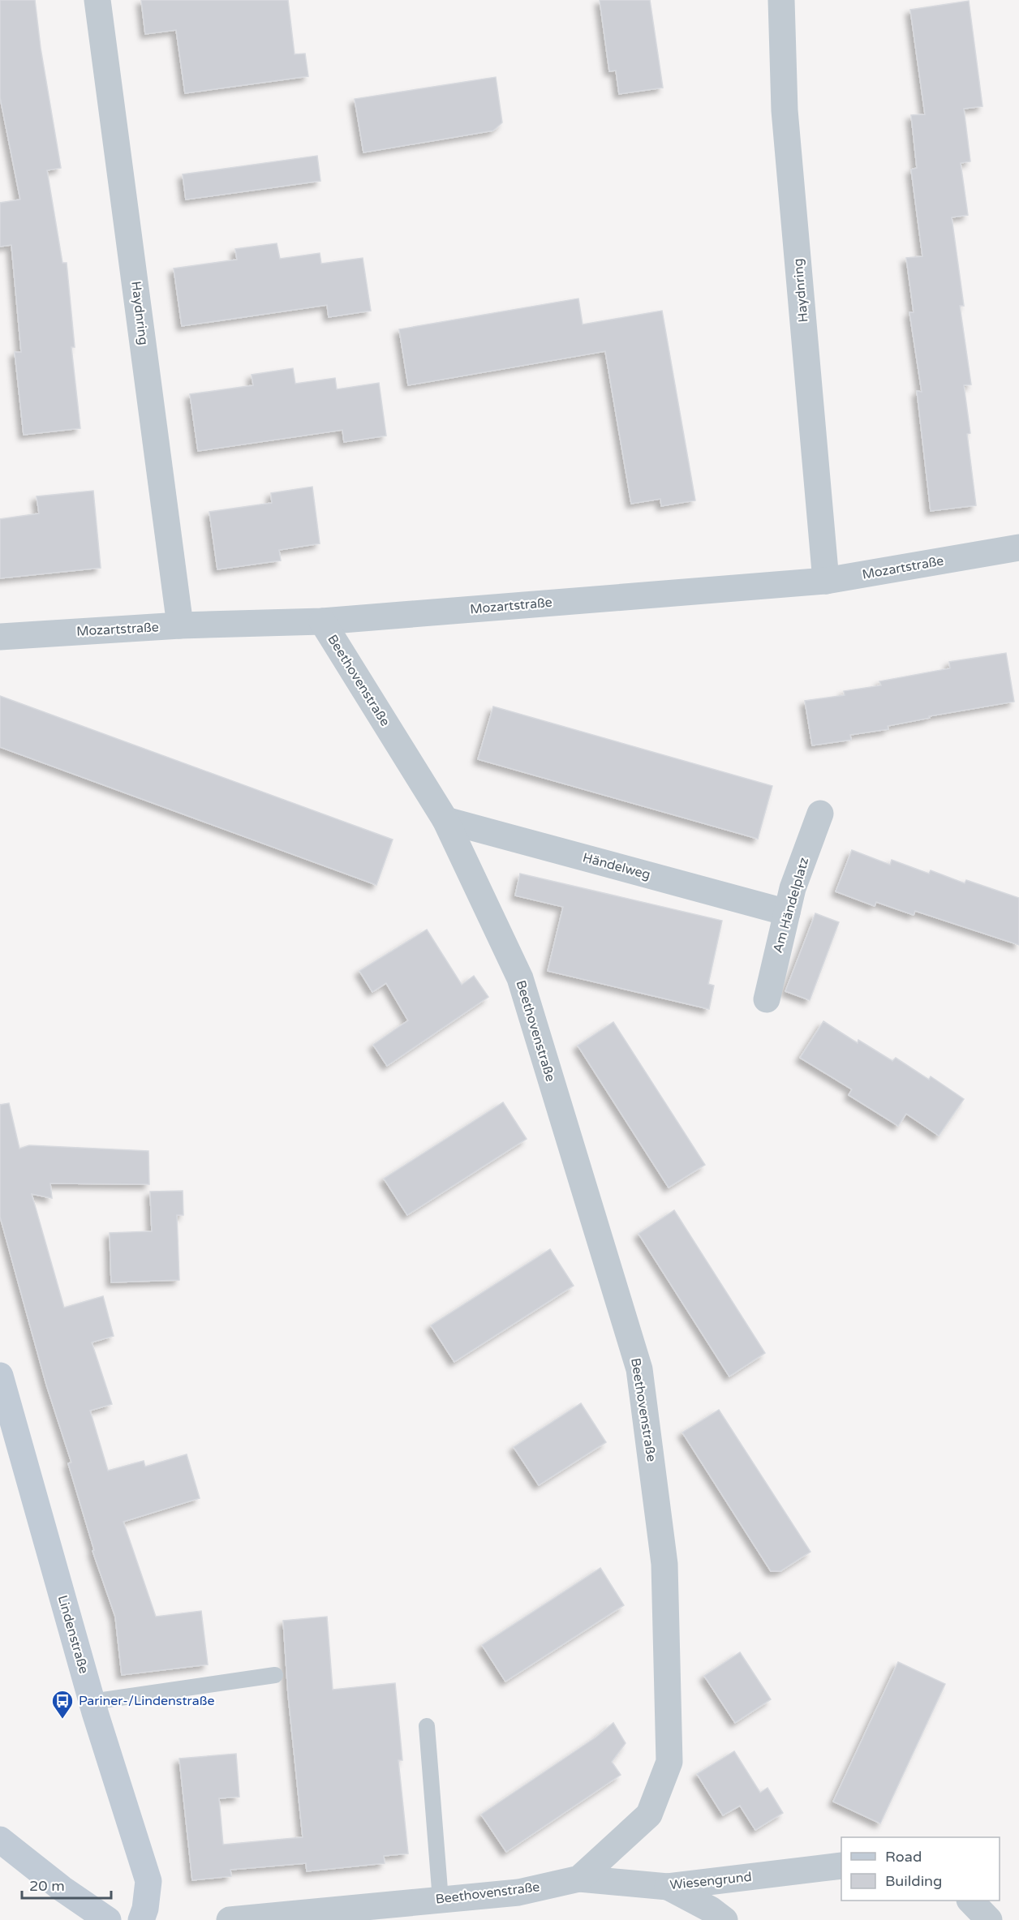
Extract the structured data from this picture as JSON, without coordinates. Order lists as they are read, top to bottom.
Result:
{
  "streets": {
    "street": [
      "Haydnring",
      "Mozartstraße",
      "Beethovenstraße",
      "Händelweg",
      "Am Händelplatz",
      "Lindenstraße",
      "Wiesengrund"
    ]
  },
  "crossings": [
    ["Haydnring", "Mozartstraße"],
    ["Mozartstraße", "Beethovenstraße"],
    ["Beethovenstraße", "Händelweg"],
    ["Beethovenstraße", "Wiesengrund"],
    ["Händelweg", "Am Händelplatz"]
  ],
  "places": {
    "bus stop": ["Pariner-/Lindenstraße"]
  },
  "legend": ["Road", "Building"],
  "scale_bar": "20 m"
}
